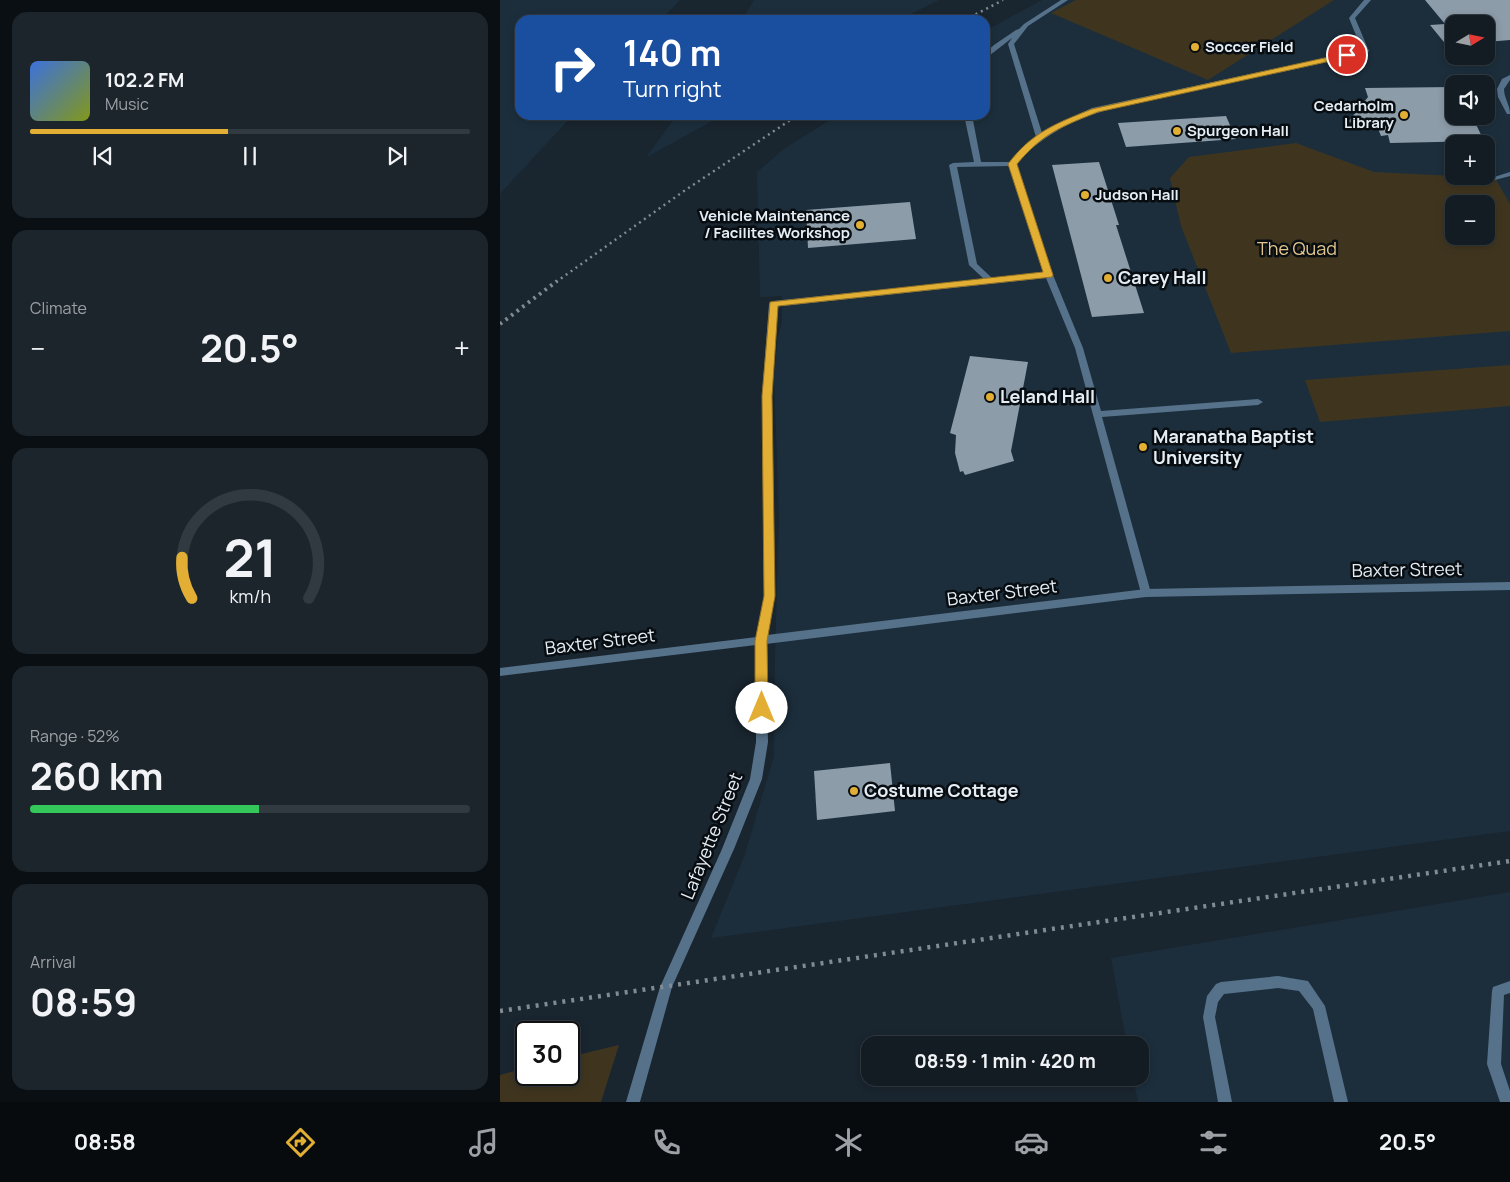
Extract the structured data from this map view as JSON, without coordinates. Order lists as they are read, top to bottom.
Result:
{
  "streets": {
    "street": ["Baxter Street", "Lafayette Street"]
  },
  "crossings": [
    ["Baxter Street", "Lafayette Street"]
  ],
  "parks": ["The Quad"],
  "places": [
    "Soccer Field",
    "Cedarholm Library",
    "Spurgeon Hall",
    "Judson Hall",
    "Vehicle Maintenance / Facilites Workshop",
    "Carey Hall",
    "Leland Hall",
    "Maranatha Baptist University",
    "Costume Cottage"
  ],
  "north": "right",
  "page": {
    "map_buttons": ["+", "−"],
    "turn": ["140 m", "Turn right"],
    "song": ["102.2 FM", "Music"],
    "tile": [
      "Climate",
      ["Range · 52%", "260 km"],
      ["Arrival", "08:59"]
    ],
    "heat": ["−", "20.5°", "+"],
    "limit": "30",
    "trip": "08:59 · 1 min · 420 m",
    "tabs": ["08:58", "20.5°"],
    "gauge": ["21", "km/h"]
  }
}
